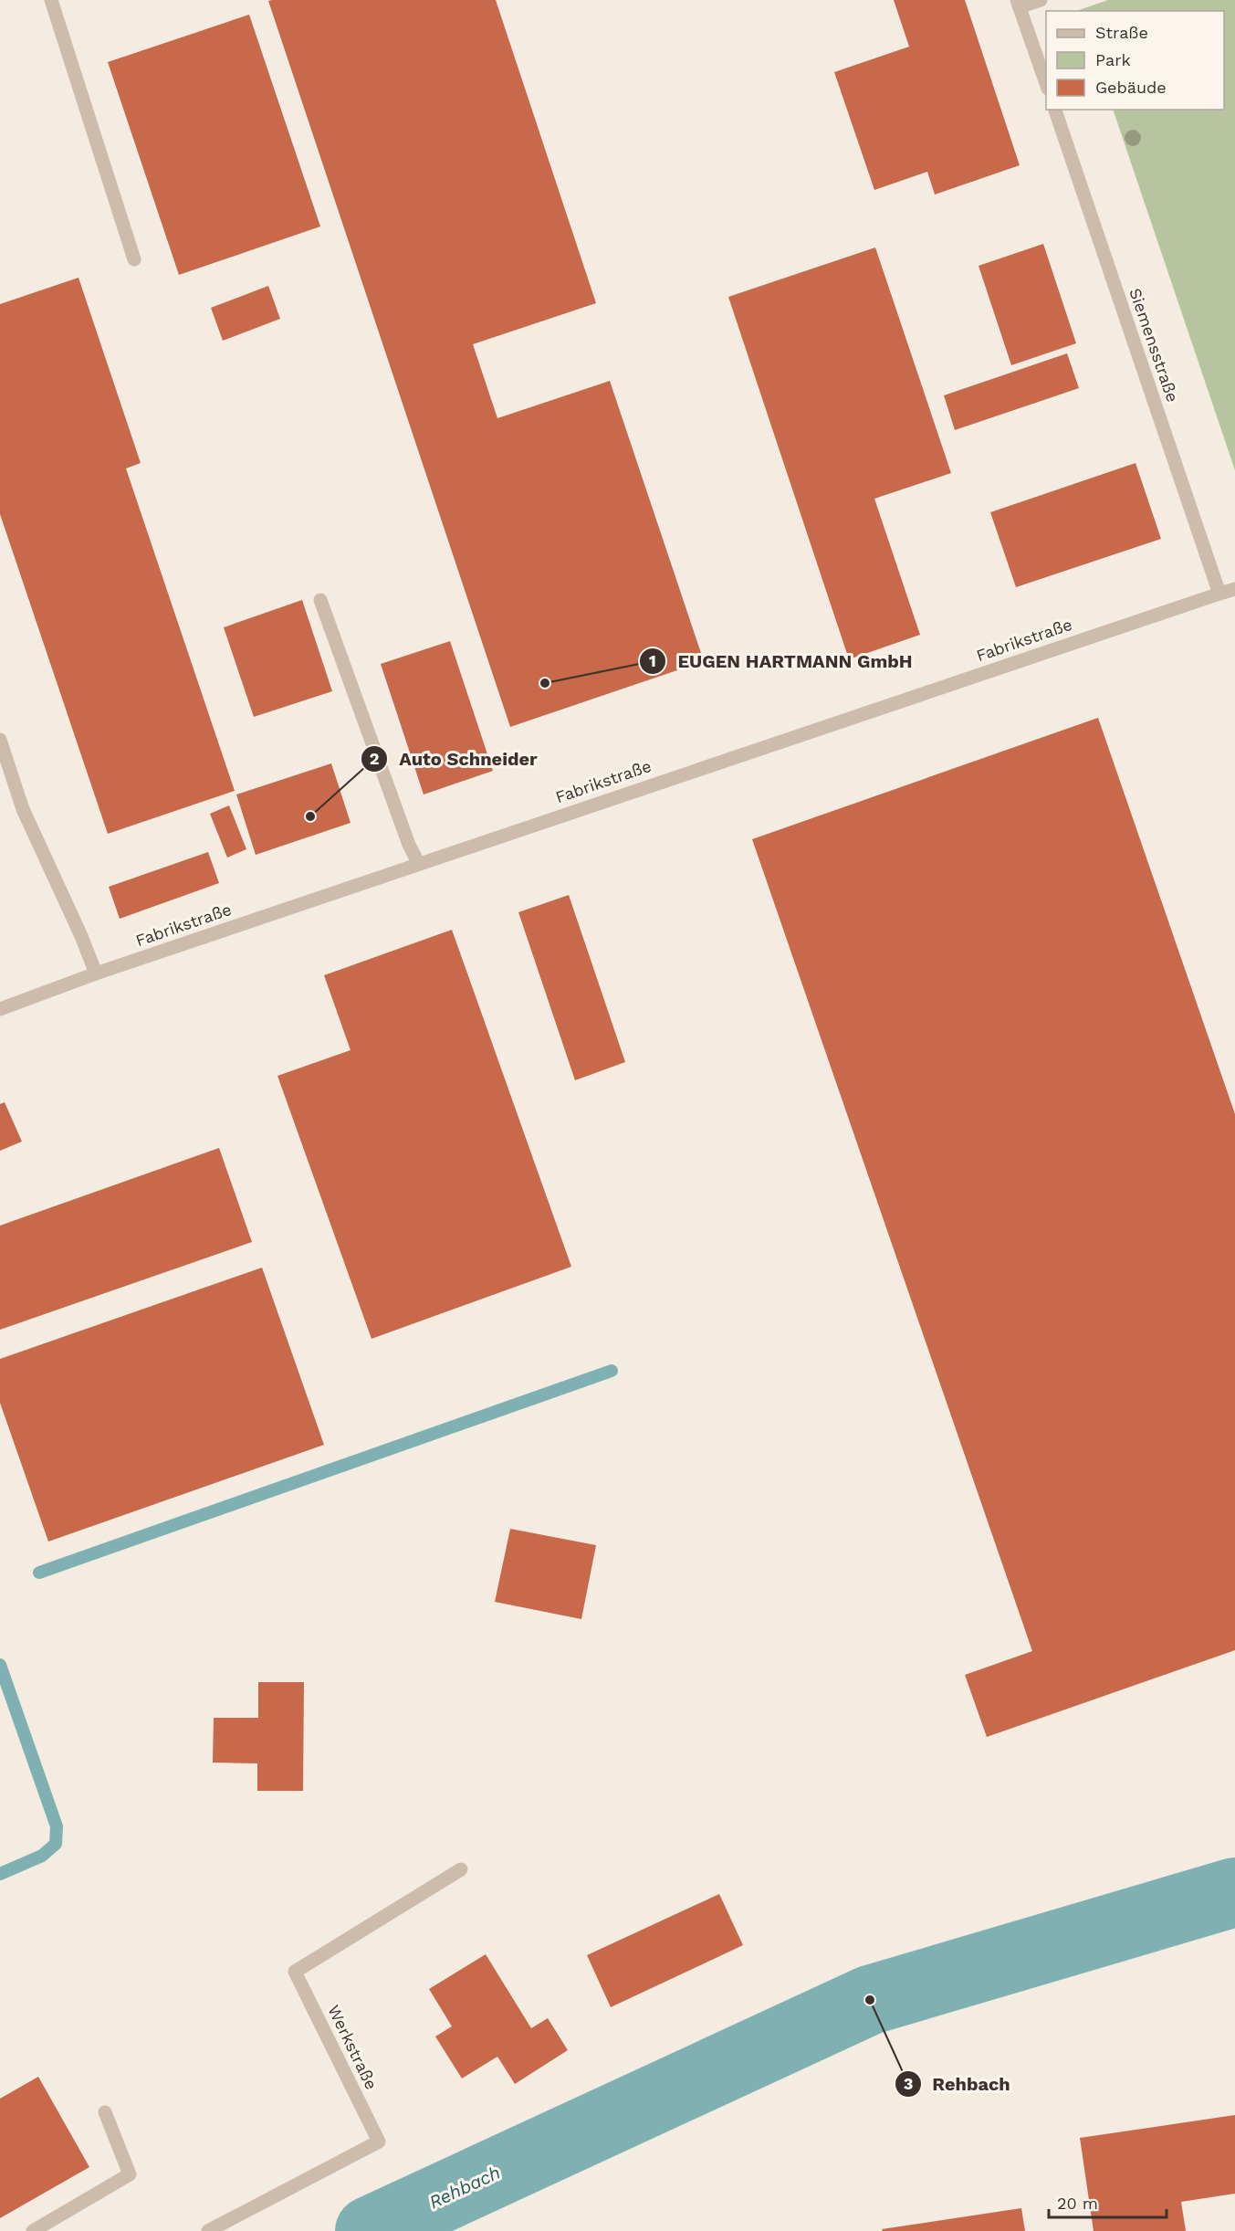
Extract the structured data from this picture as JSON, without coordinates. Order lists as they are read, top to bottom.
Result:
{
  "streets": {
    "street": ["Siemensstraße", "Fabrikstraße", "Werkstraße"]
  },
  "crossings": [
    ["Siemensstraße", "Fabrikstraße"]
  ],
  "water": ["Rehbach"],
  "places": ["EUGEN HARTMANN GmbH", "Auto Schneider", "Rehbach"],
  "legend": ["Straße", "Park", "Gebäude"],
  "scale_bar": "20 m"
}
